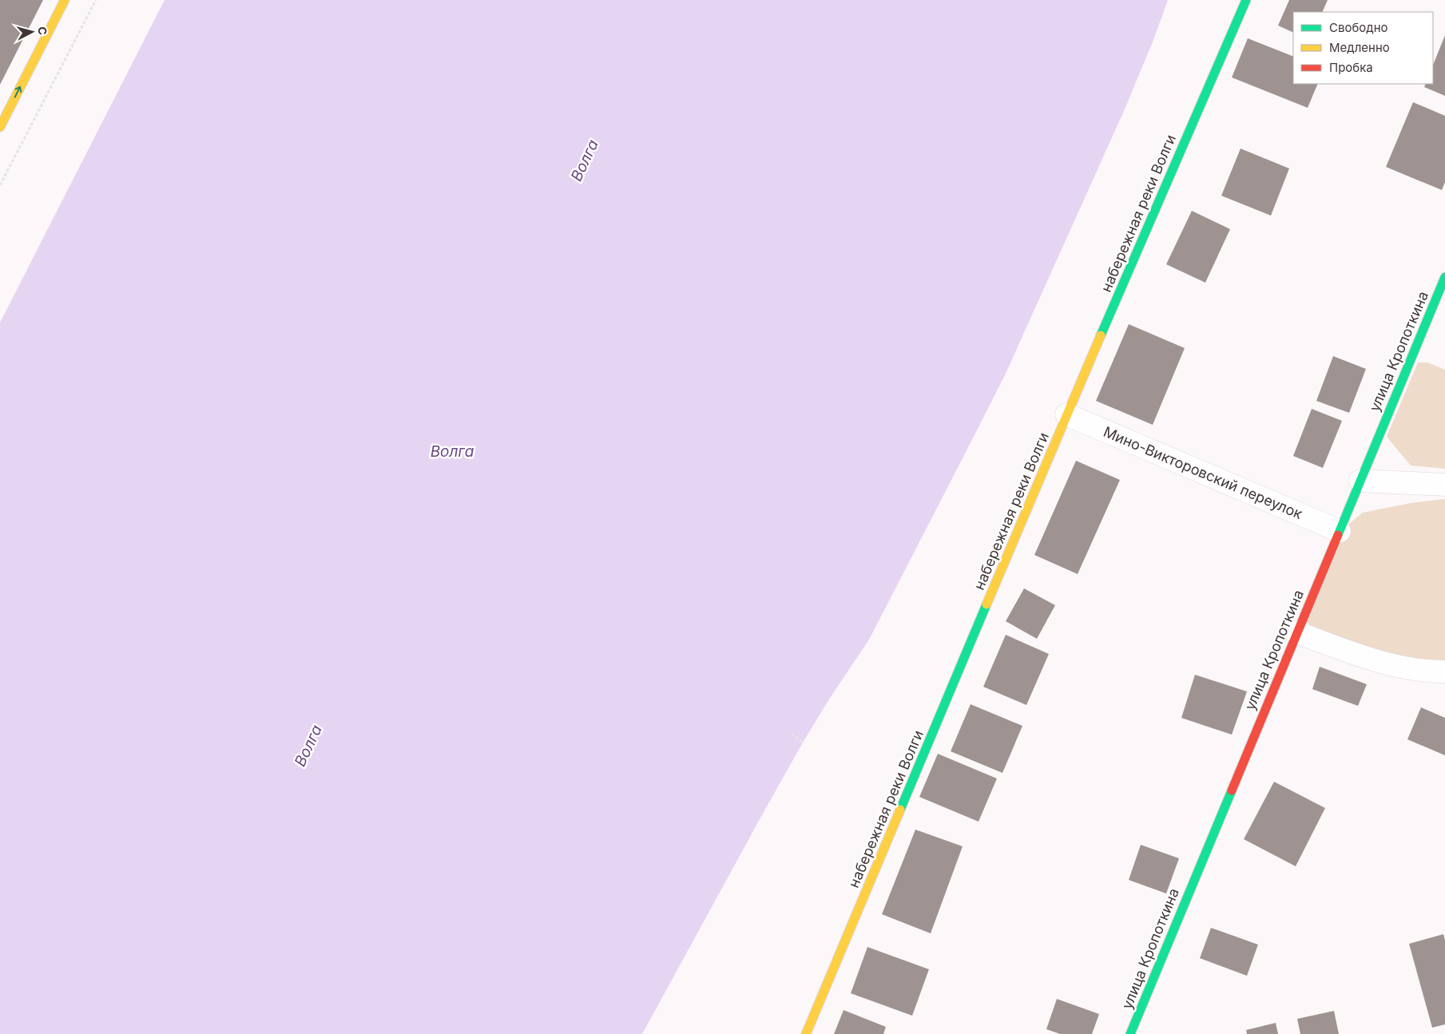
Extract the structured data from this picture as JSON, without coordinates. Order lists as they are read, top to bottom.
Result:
{
  "streets": {
    "street": ["набережная реки Волги", "улица Кропоткина", "Мино-Викторовский переулок"]
  },
  "crossings": [
    ["набережная реки Волги", "Мино-Викторовский переулок"],
    ["улица Кропоткина", "Мино-Викторовский переулок"]
  ],
  "water": ["Волга"],
  "legend": ["Свободно", "Медленно", "Пробка"],
  "north": "right"
}
